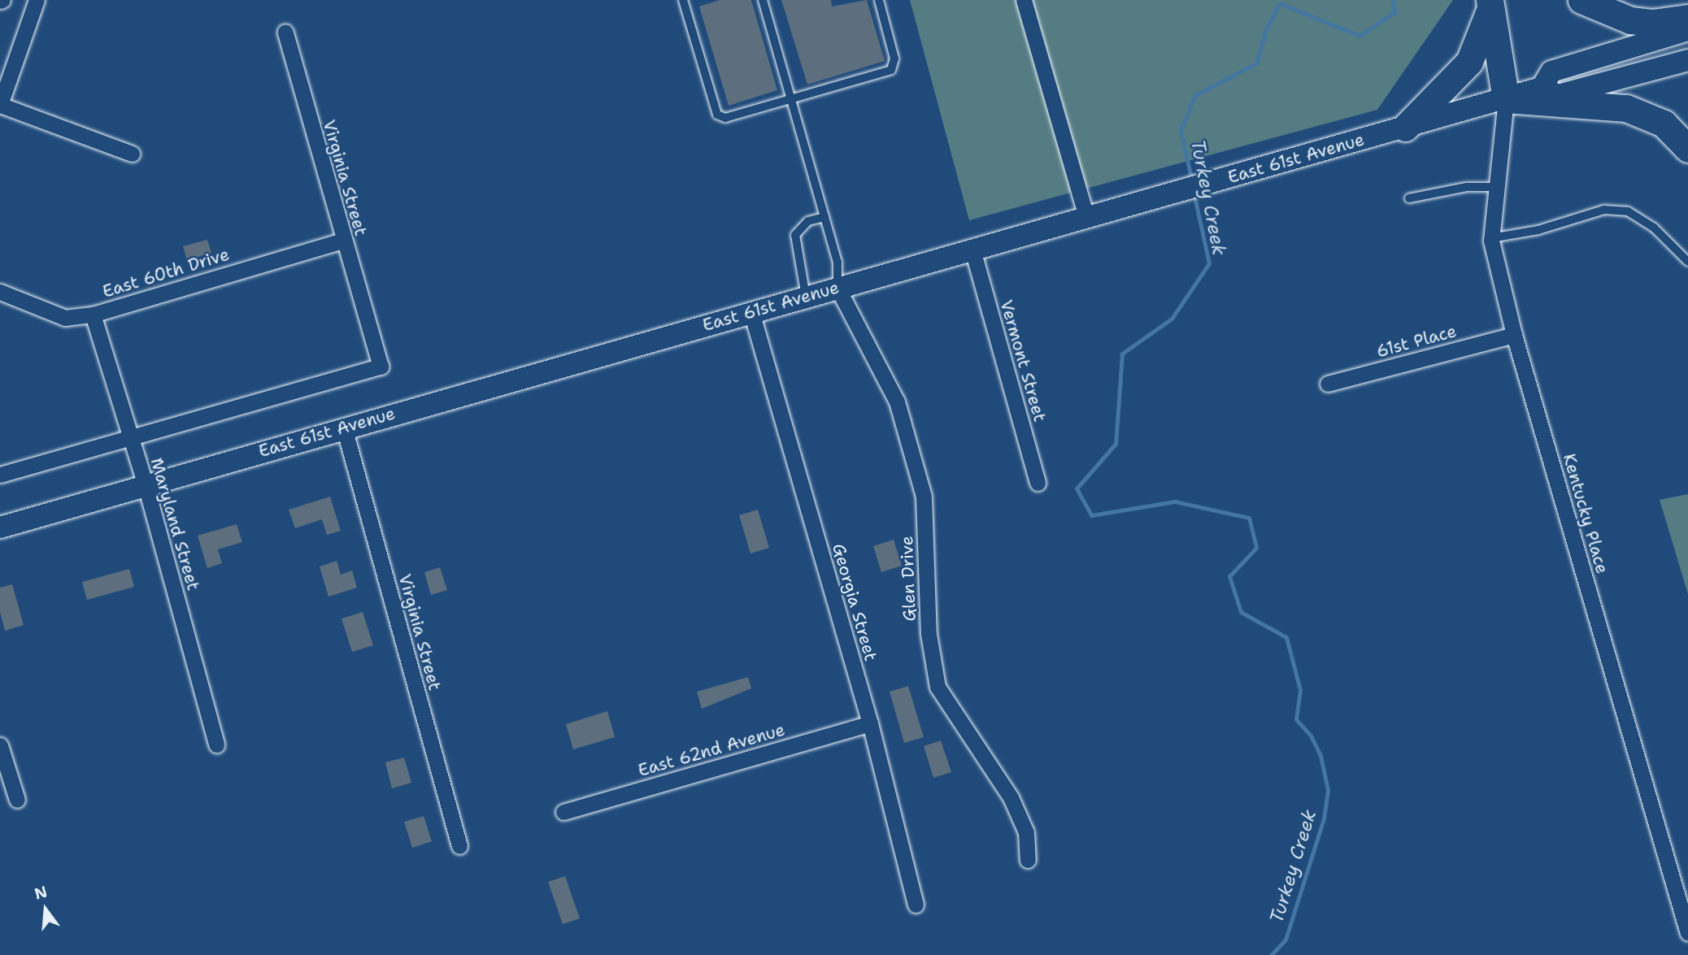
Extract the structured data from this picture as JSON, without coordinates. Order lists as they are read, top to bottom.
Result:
{
  "streets": {
    "main road": ["East 61st Avenue"],
    "street": [
      "Virginia Street",
      "East 60th Drive",
      "61st Place",
      "Vermont Street",
      "Kentucky Place",
      "Maryland Street",
      "Glen Drive",
      "Georgia Street",
      "East 62nd Avenue"
    ]
  },
  "crossings": [
    ["East 61st Avenue", "Virginia Street"],
    ["East 61st Avenue", "Vermont Street"],
    ["East 61st Avenue", "Kentucky Place"],
    ["East 61st Avenue", "Maryland Street"],
    ["East 61st Avenue", "Glen Drive"],
    ["East 61st Avenue", "Georgia Street"],
    ["Virginia Street", "East 60th Drive"],
    ["Virginia Street", "Maryland Street"],
    ["East 60th Drive", "Maryland Street"],
    ["61st Place", "Kentucky Place"],
    ["Georgia Street", "East 62nd Avenue"]
  ],
  "water": ["Turkey Creek"],
  "north": "top"
}
